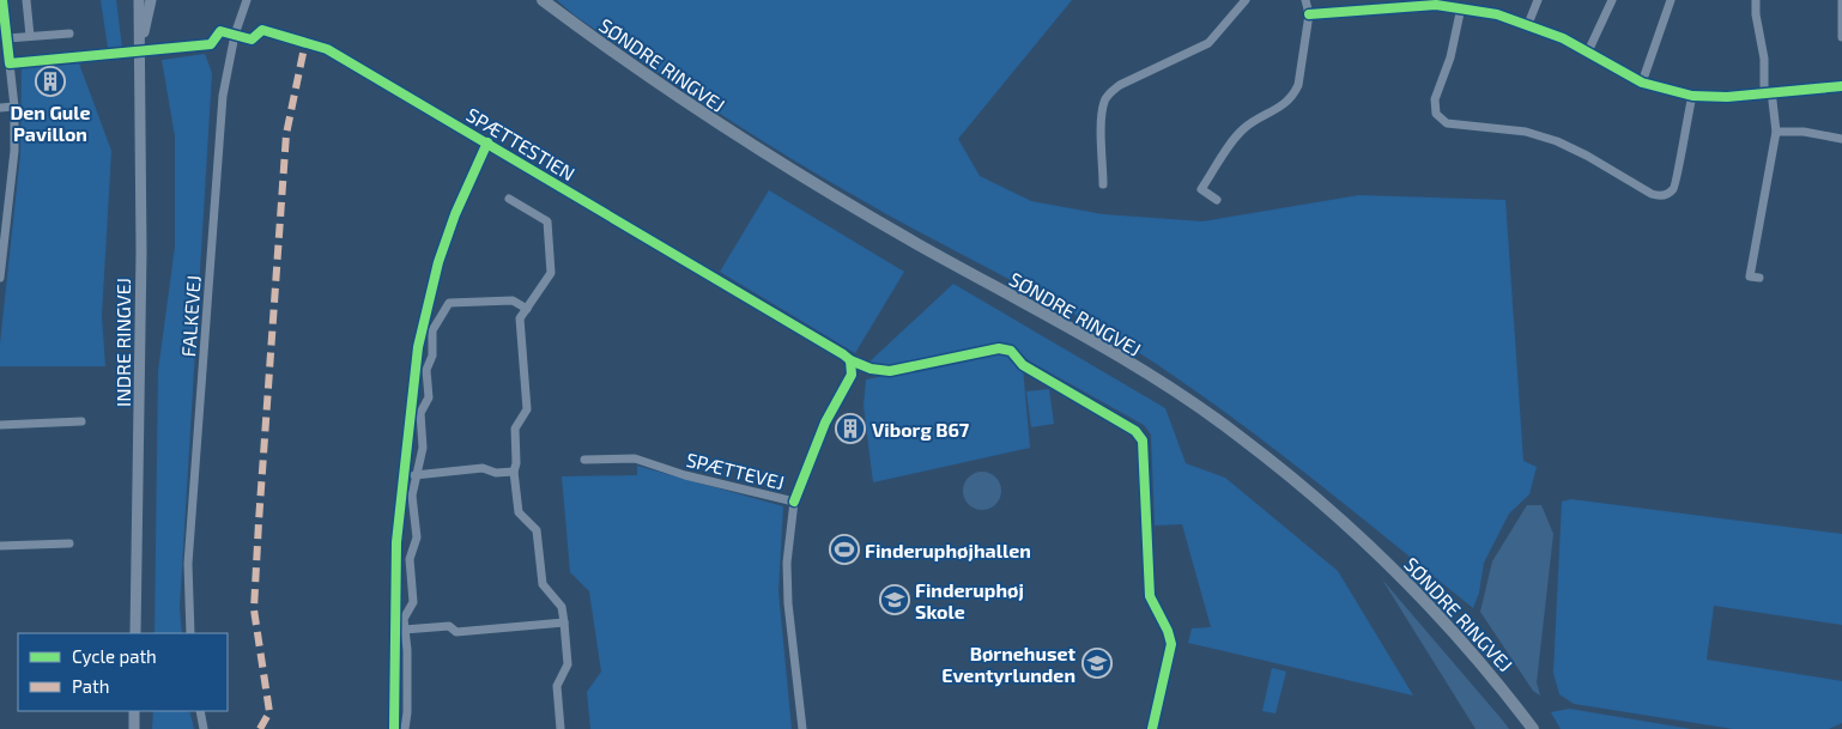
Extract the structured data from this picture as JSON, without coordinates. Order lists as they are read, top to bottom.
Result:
{
  "streets": {
    "main road": ["SØNDRE RINGVEJ"],
    "street": ["FALKEVEJ", "INDRE RINGVEJ", "SPÆTTEVEJ"],
    "cycle path": ["SPÆTTESTIEN"]
  },
  "places": {
    "building": ["Den Gule Pavillon", "Viborg B67"],
    "sports": ["Finderuphøjhallen"],
    "school or university": ["Finderuphøj Skole", "Børnehuset Eventyrlunden"]
  },
  "legend": ["Cycle path", "Path"]
}
